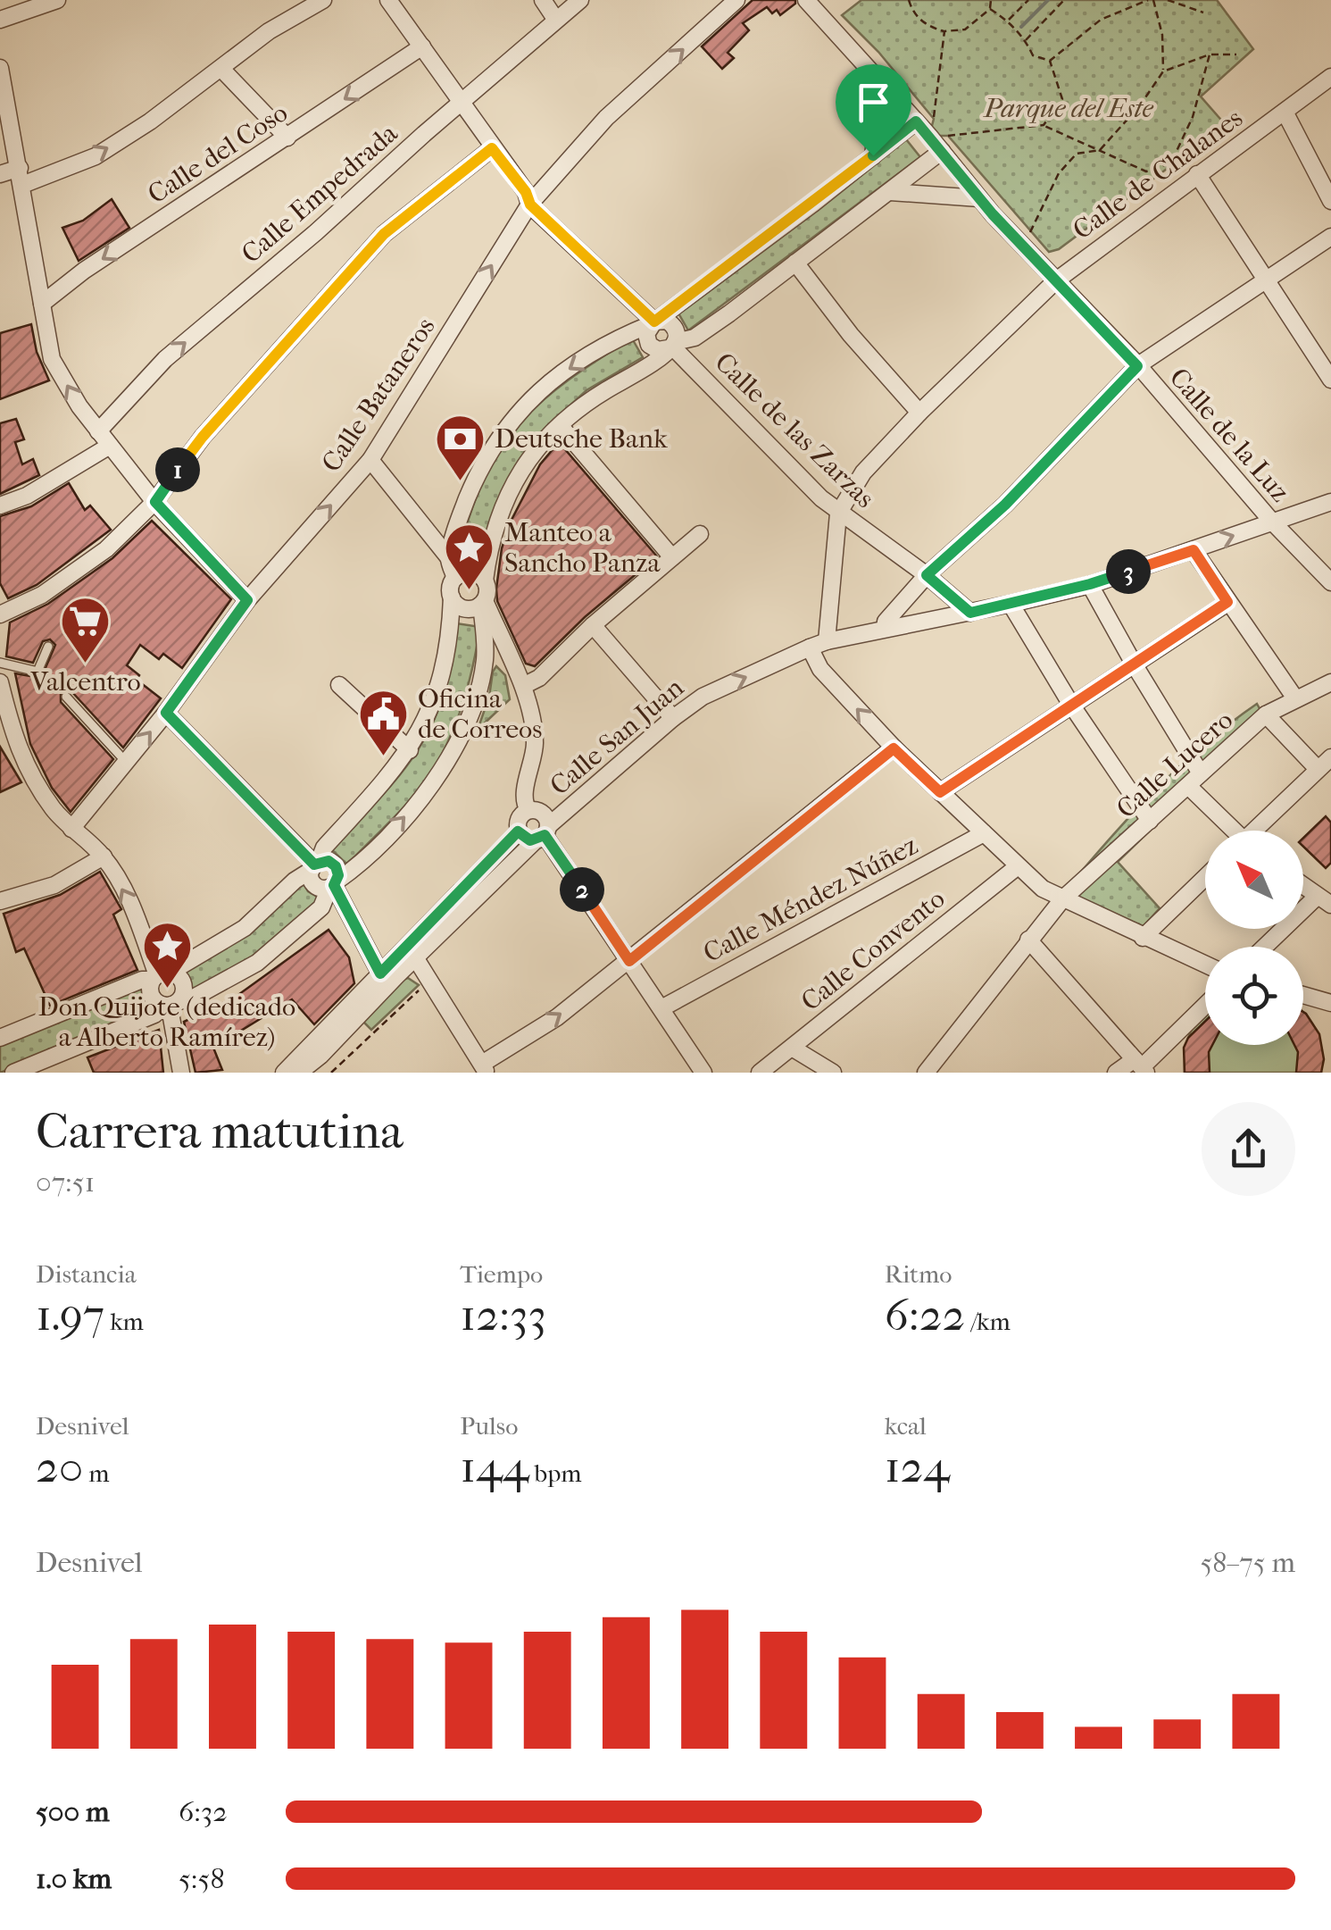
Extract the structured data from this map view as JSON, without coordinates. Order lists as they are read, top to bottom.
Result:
{
  "streets": {
    "street": [
      "Calle del Coso",
      "Calle de Chalanes",
      "Calle Empedrada",
      "Calle Bataneros",
      "Calle de las Zarzas",
      "Calle de la Luz",
      "Calle San Juan",
      "Calle Lucero",
      "Calle Méndez Núñez",
      "Calle Convento"
    ]
  },
  "crossings": [
    ["Calle de Chalanes", "Calle de las Zarzas"],
    ["Calle de Chalanes", "Calle de la Luz"],
    ["Calle de las Zarzas", "Calle San Juan"],
    ["Calle de la Luz", "Calle San Juan"]
  ],
  "parks": ["Parque del Este"],
  "places": {
    "bank": ["Deutsche Bank"],
    "place": ["Manteo a Sancho Panza", "Don Quijote (dedicado a Alberto Ramírez)"],
    "supermarket": ["Valcentro"],
    "public building": ["Oficina de Correos"]
  },
  "north": "top left",
  "page": {
    "pins": ["1", "3", "2"],
    "heading": ["Carrera matutina", "07:51"],
    "stats": [
      ["Distancia", "1.97 km"],
      ["Tiempo", "12:33"],
      ["Ritmo", "6:22 /km"],
      ["Desnivel", "20 m"],
      ["Pulso", "144 bpm"],
      ["kcal", "124"]
    ],
    "chart": ["Desnivel", "58–75 m"],
    "list": [
      {
        "name": "500 m",
        "note": "6:32"
      },
      {
        "name": "1.0 km",
        "note": "5:58"
      }
    ]
  }
}
